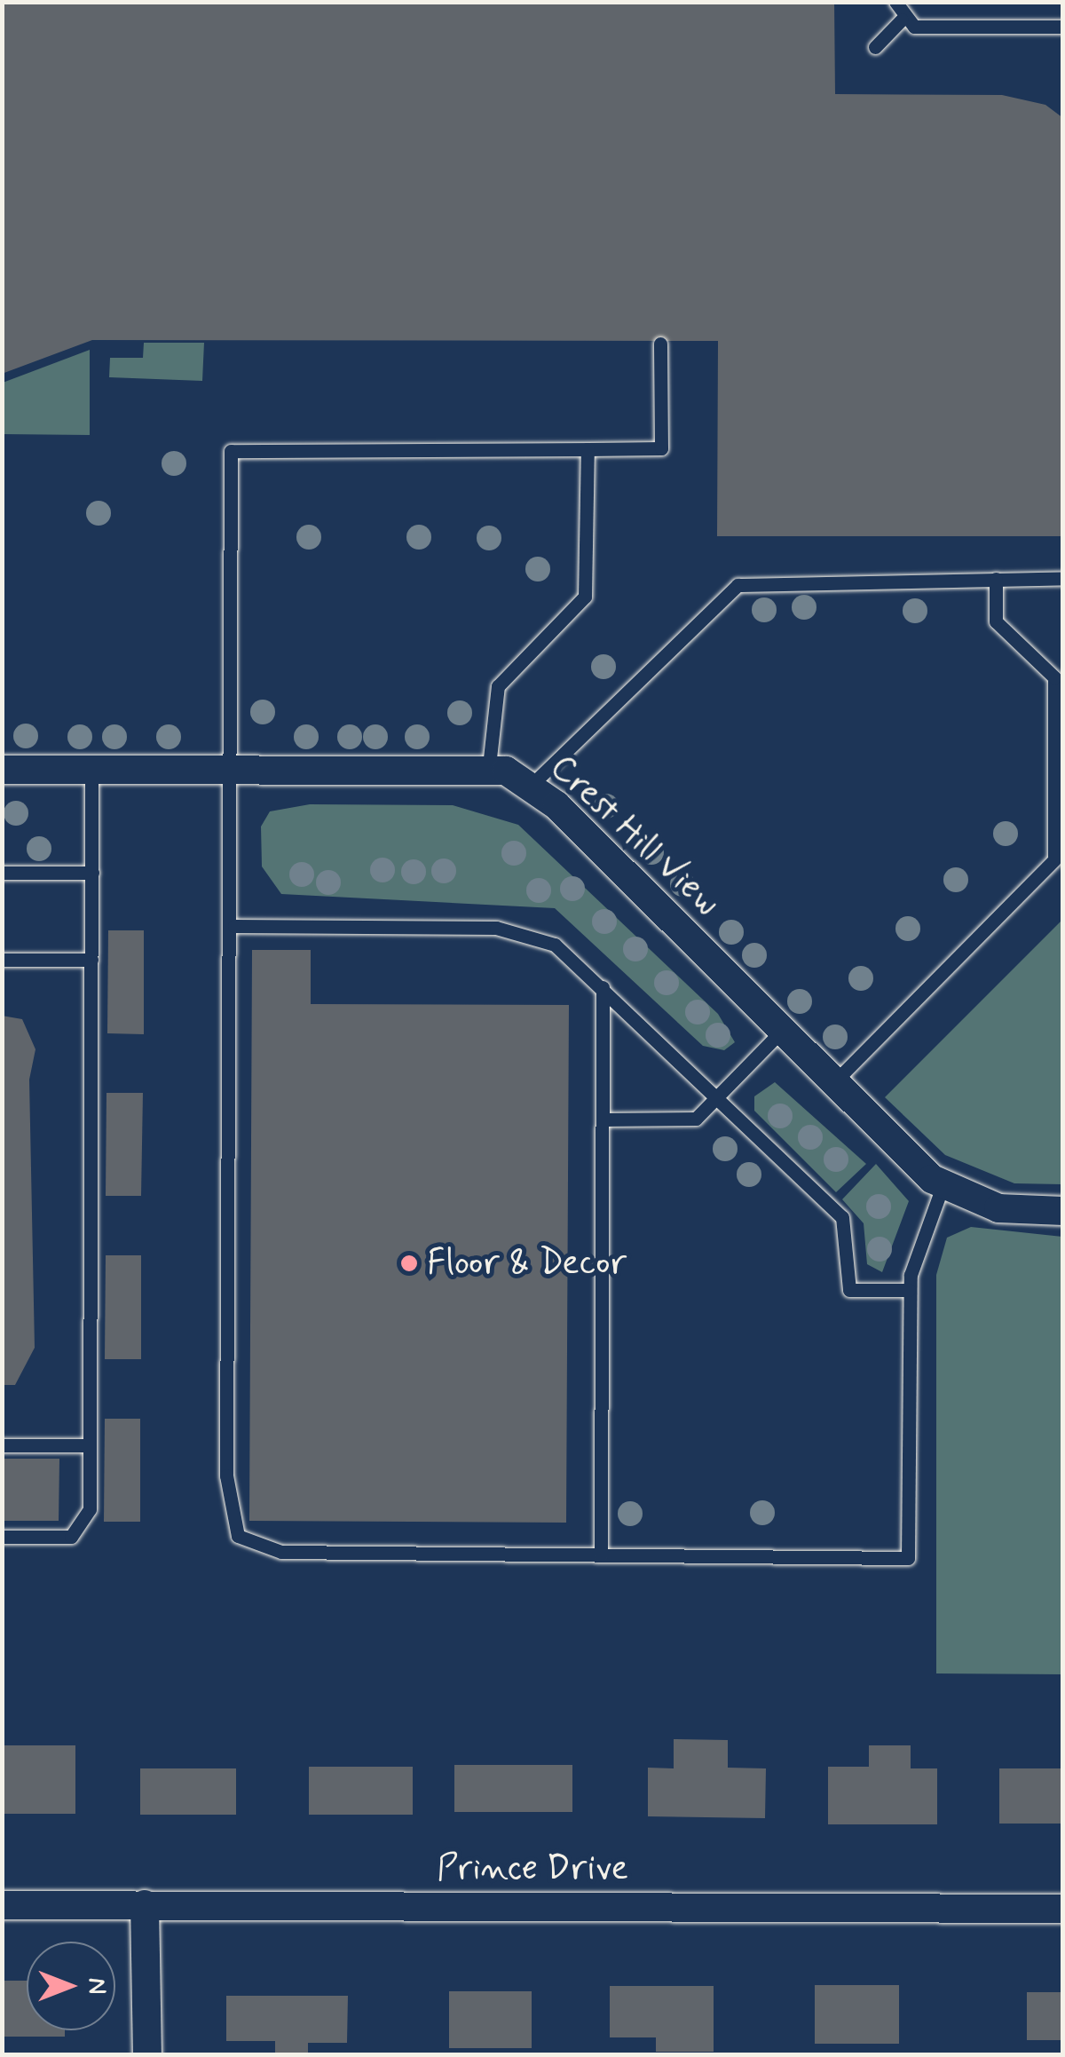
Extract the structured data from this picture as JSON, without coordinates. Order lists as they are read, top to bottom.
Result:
{
  "streets": {
    "street": ["Crest Hill View", "Prince Drive"]
  },
  "places": ["Floor & Decor"],
  "north": "right"
}
